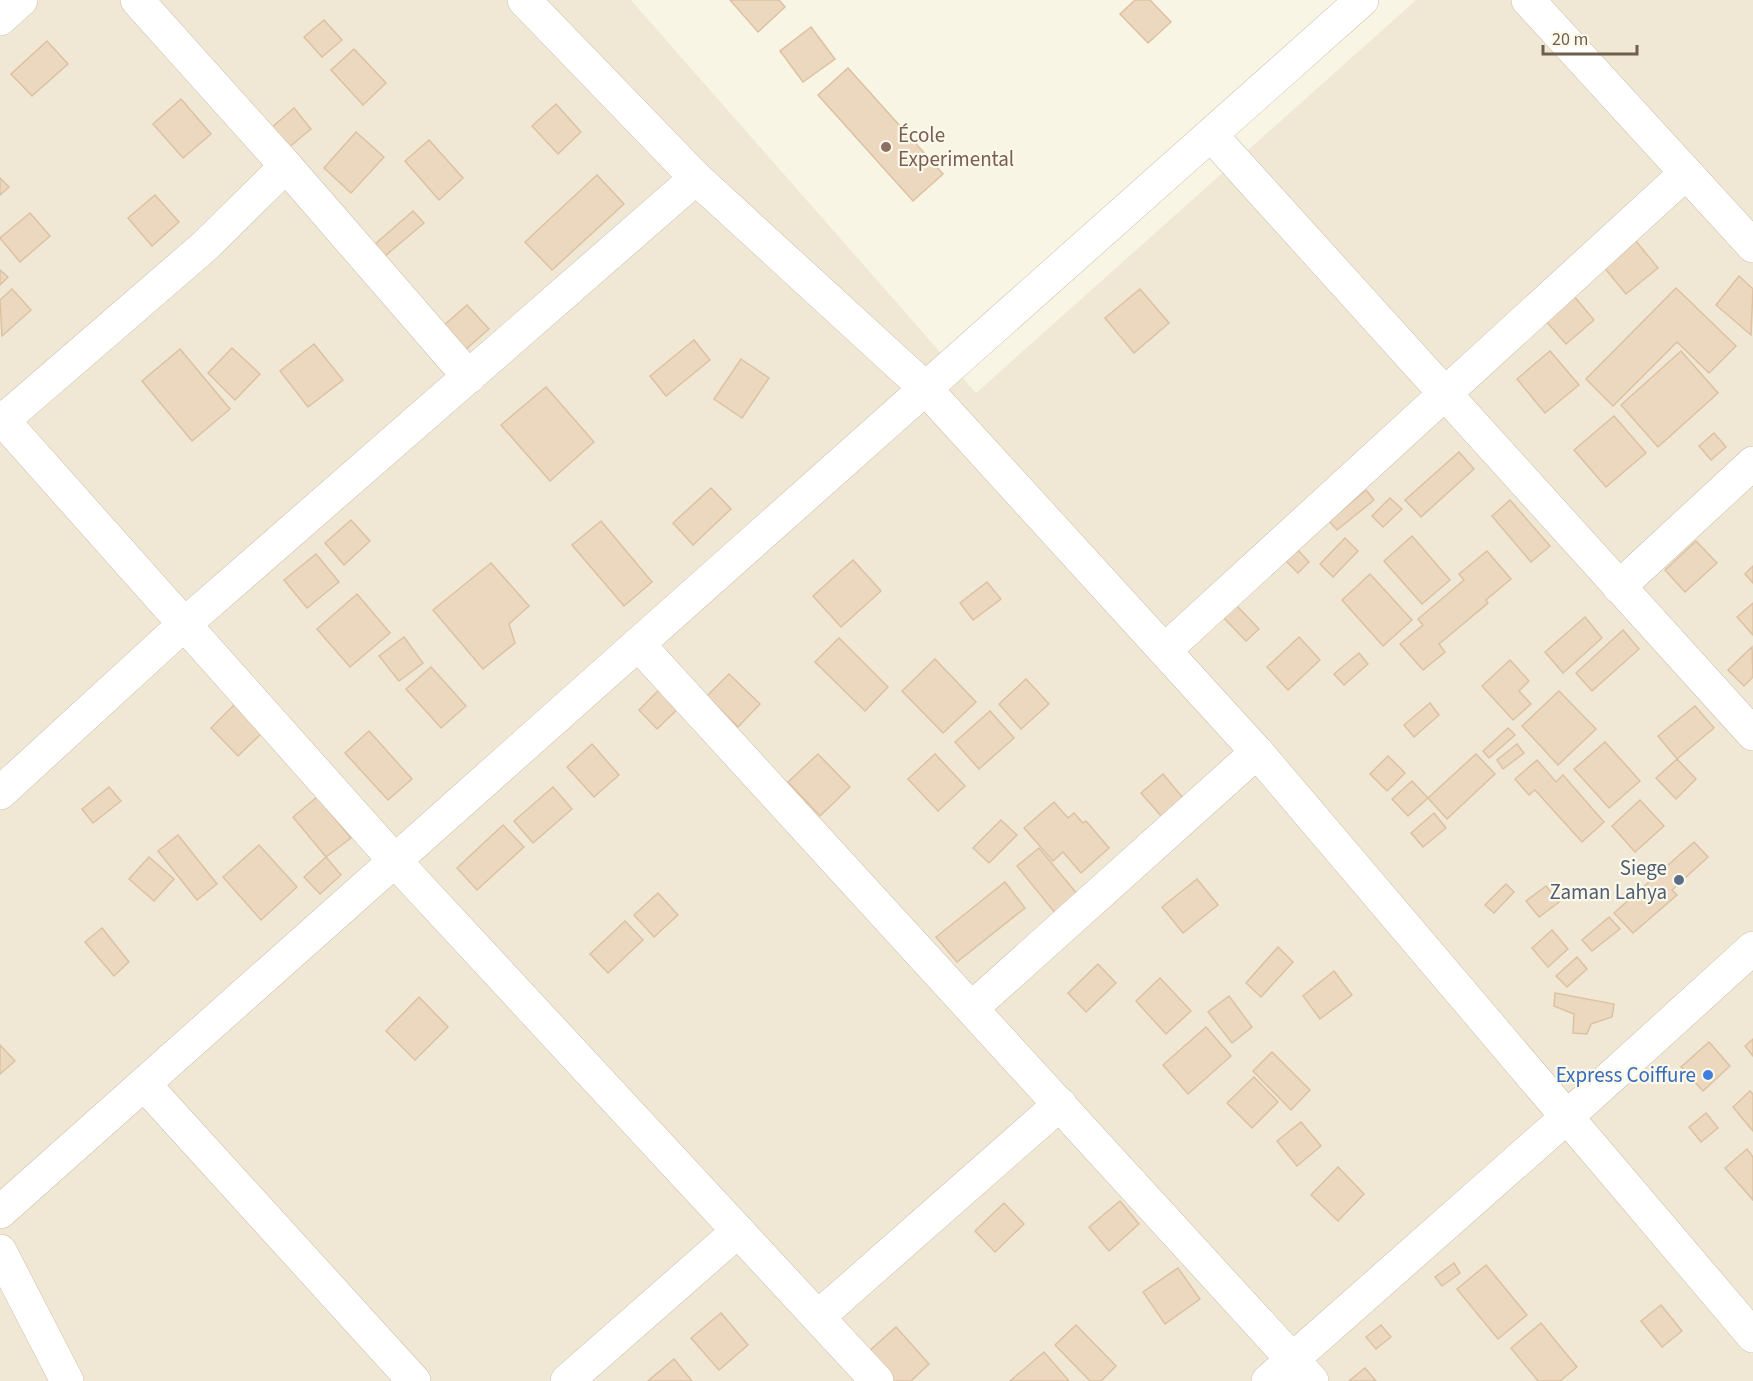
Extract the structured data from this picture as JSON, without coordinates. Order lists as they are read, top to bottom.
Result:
{
  "places": ["École Experimental", "Siege Zaman Lahya", "Express Coiffure"],
  "scale_bar": "20 m"
}
